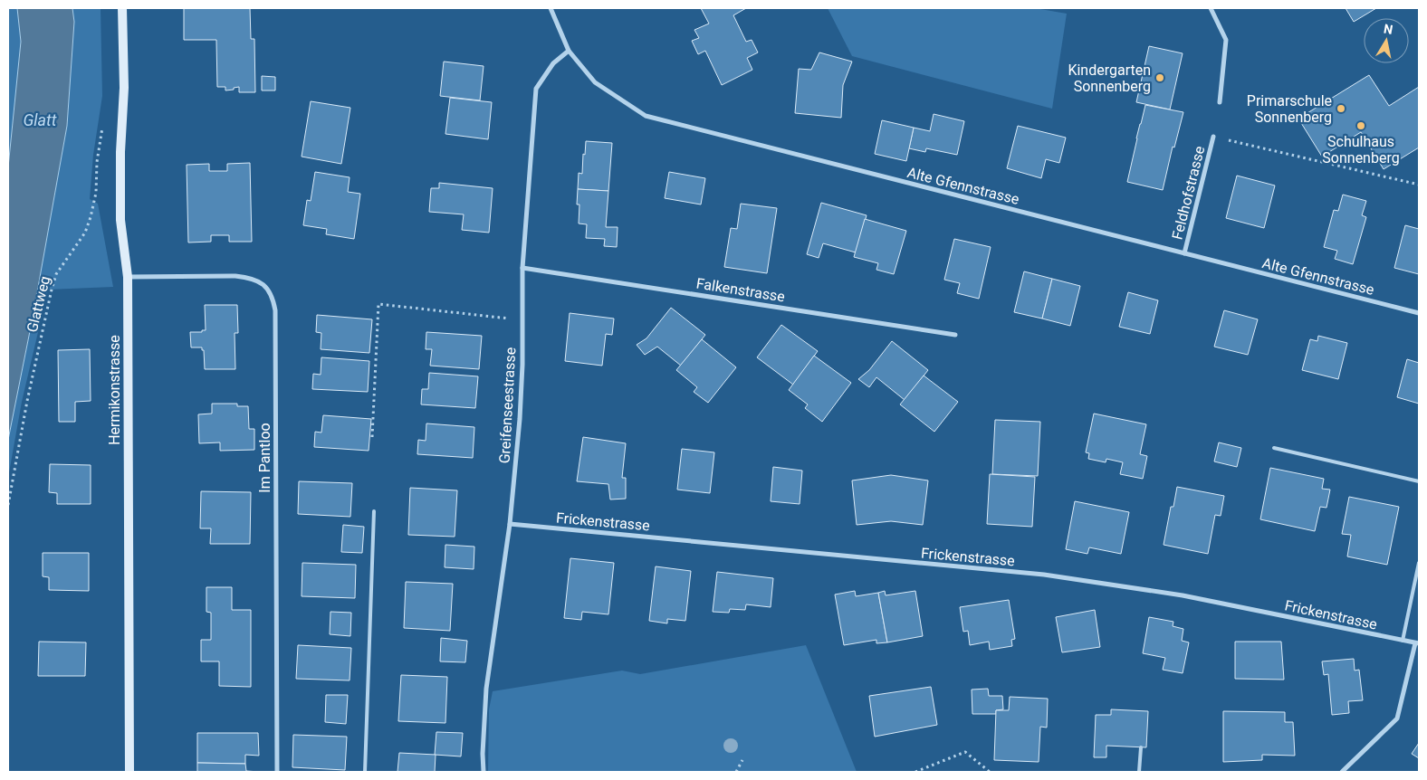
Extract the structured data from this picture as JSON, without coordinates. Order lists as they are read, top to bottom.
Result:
{
  "streets": {
    "street": [
      "Alte Gfennstrasse",
      "Feldhofstrasse",
      "Falkenstrasse",
      "Hermikonstrasse",
      "Greifenseestrasse",
      "Im Pantloo",
      "Frickenstrasse"
    ],
    "path": ["Glattweg"]
  },
  "crossings": [
    ["Alte Gfennstrasse", "Feldhofstrasse"],
    ["Alte Gfennstrasse", "Greifenseestrasse"],
    ["Falkenstrasse", "Greifenseestrasse"],
    ["Hermikonstrasse", "Im Pantloo"],
    ["Greifenseestrasse", "Frickenstrasse"]
  ],
  "water": ["Glatt"],
  "places": ["Kindergarten Sonnenberg", "Primarschule Sonnenberg", "Schulhaus Sonnenberg"],
  "north": "top"
}
